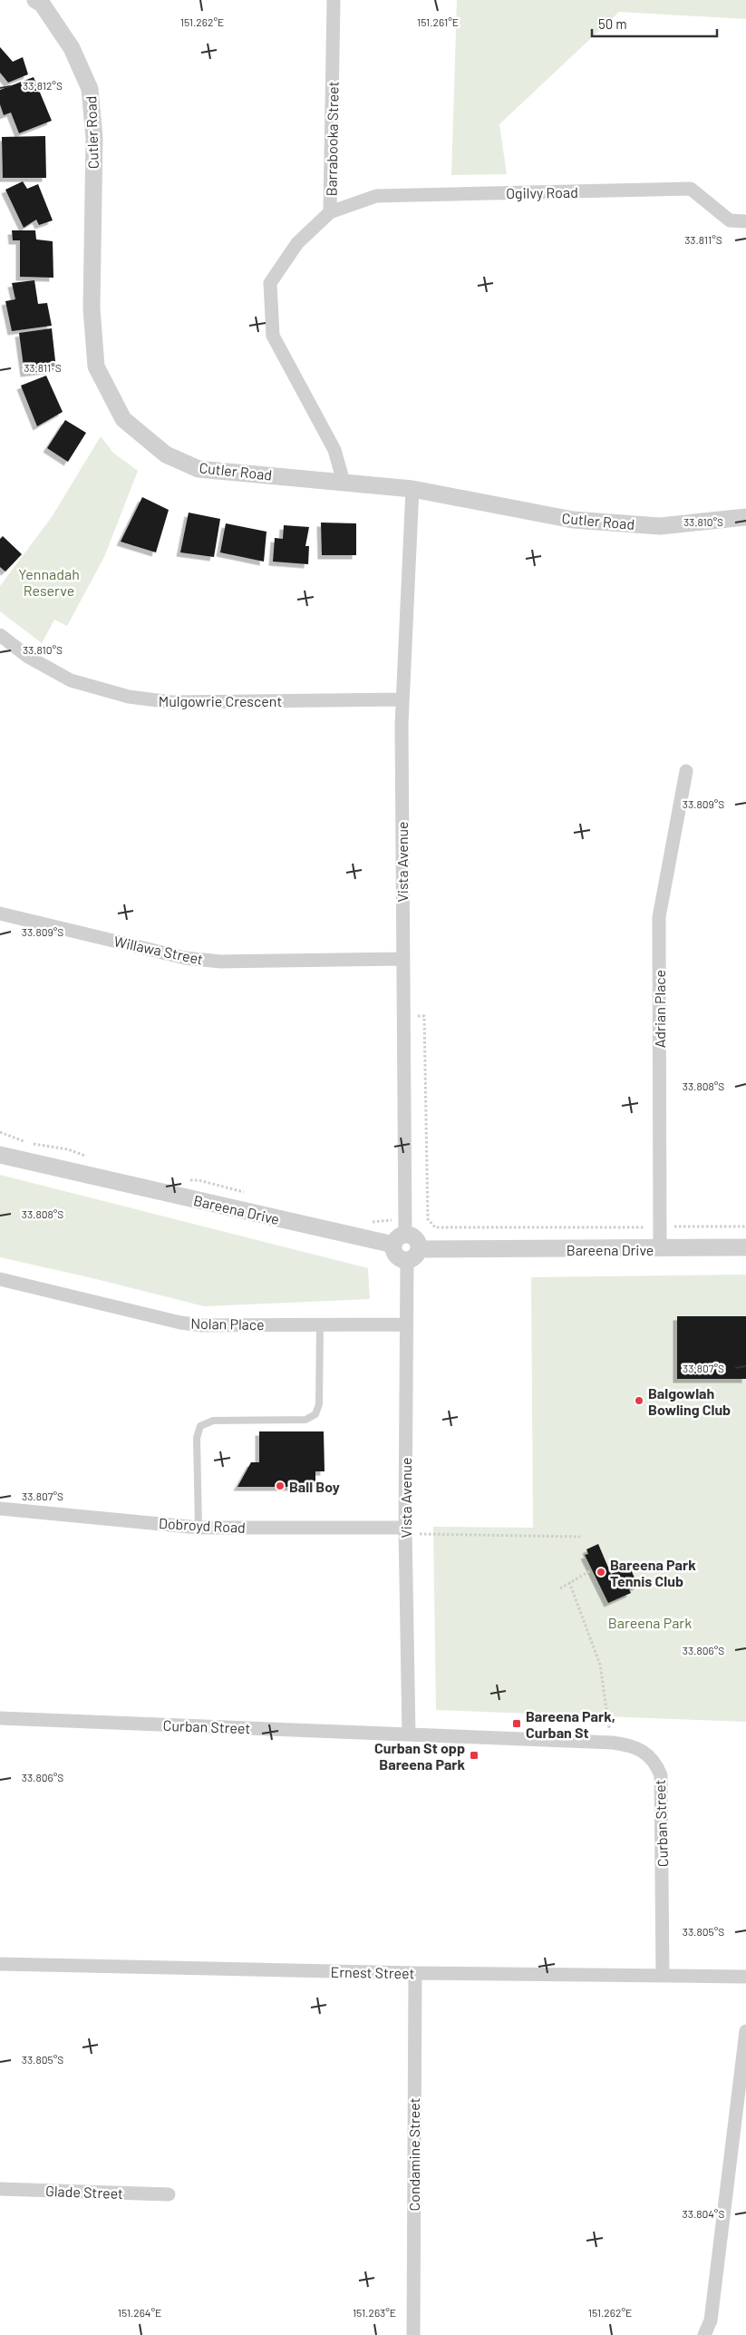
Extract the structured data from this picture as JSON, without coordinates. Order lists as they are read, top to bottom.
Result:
{
  "streets": {
    "street": [
      "Cutler Road",
      "Barrabooka Street",
      "Ogilvy Road",
      "Mulgowrie Crescent",
      "Vista Avenue",
      "Willawa Street",
      "Adrian Place",
      "Bareena Drive",
      "Nolan Place",
      "Dobroyd Road",
      "Curban Street",
      "Ernest Street",
      "Condamine Street",
      "Glade Street"
    ]
  },
  "crossings": [
    ["Cutler Road", "Barrabooka Street"],
    ["Cutler Road", "Vista Avenue"],
    ["Barrabooka Street", "Ogilvy Road"],
    ["Mulgowrie Crescent", "Vista Avenue"],
    ["Vista Avenue", "Willawa Street"],
    ["Vista Avenue", "Bareena Drive"],
    ["Vista Avenue", "Nolan Place"],
    ["Vista Avenue", "Dobroyd Road"],
    ["Vista Avenue", "Curban Street"],
    ["Adrian Place", "Bareena Drive"],
    ["Curban Street", "Ernest Street"],
    ["Ernest Street", "Condamine Street"]
  ],
  "parks": ["Yennadah Reserve", "Bareena Park"],
  "places": {
    "other": ["Balgowlah Bowling Club", "Ball Boy", "Bareena Park Tennis Club"],
    "transit": ["Bareena Park, Curban St", "Curban St opp Bareena Park"]
  },
  "scale_bar": "50 m",
  "coordinates": [
    "151.262°E",
    "151.261°E",
    "33.812°S",
    "33.811°S",
    "33.810°S",
    "33.809°S",
    "33.808°S",
    "33.807°S",
    "33.806°S",
    "33.805°S",
    "33.804°S",
    "151.264°E",
    "151.263°E"
  ]
}
